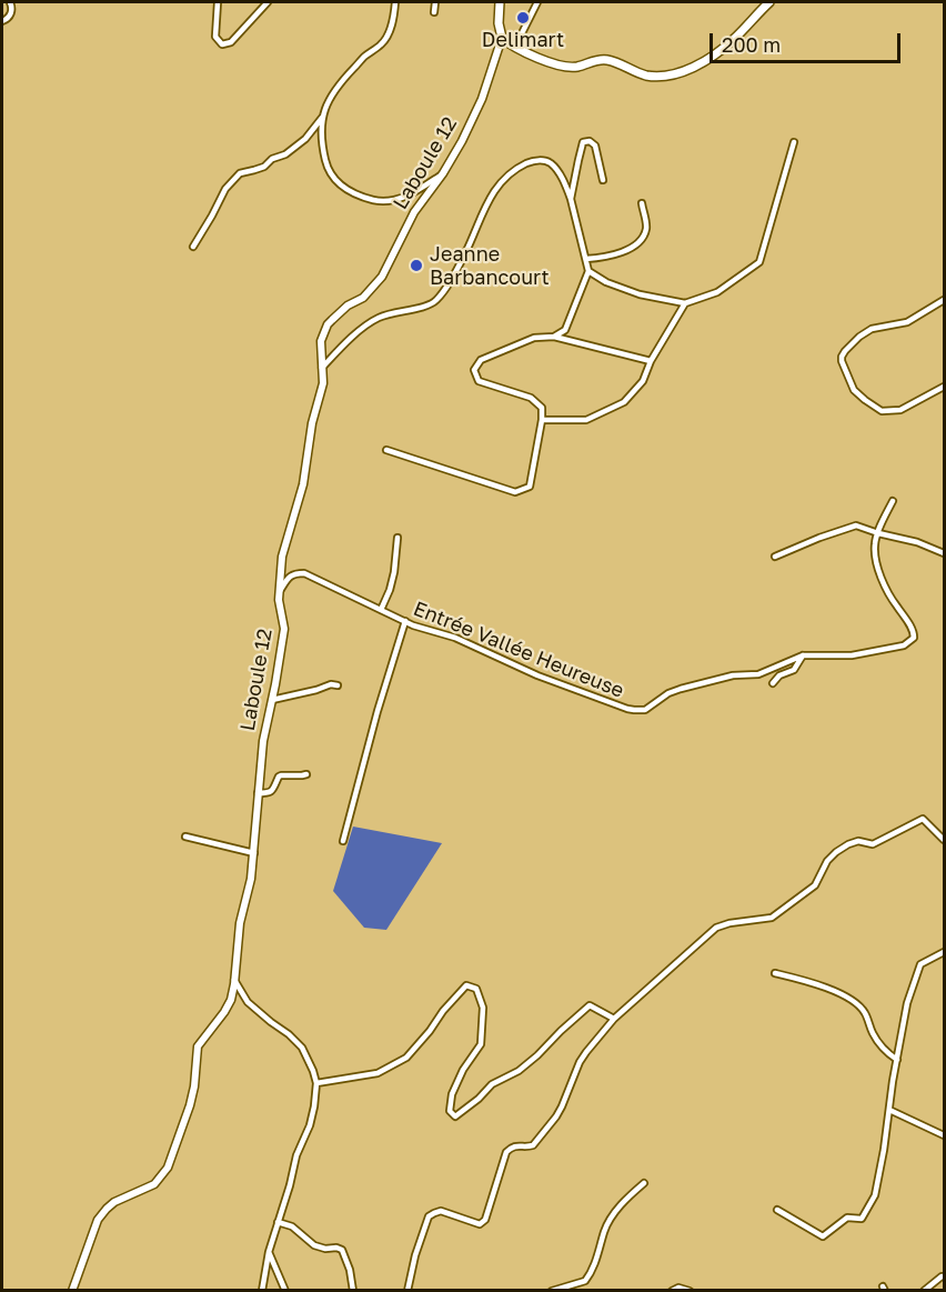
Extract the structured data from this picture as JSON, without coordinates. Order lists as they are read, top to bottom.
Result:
{
  "streets": {
    "street": ["Laboule 12", "Entrée Vallée Heureuse"]
  },
  "crossings": [
    ["Laboule 12", "Entrée Vallée Heureuse"]
  ],
  "places": ["Delimart", "Jeanne Barbancourt"],
  "scale_bar": "200 m"
}
